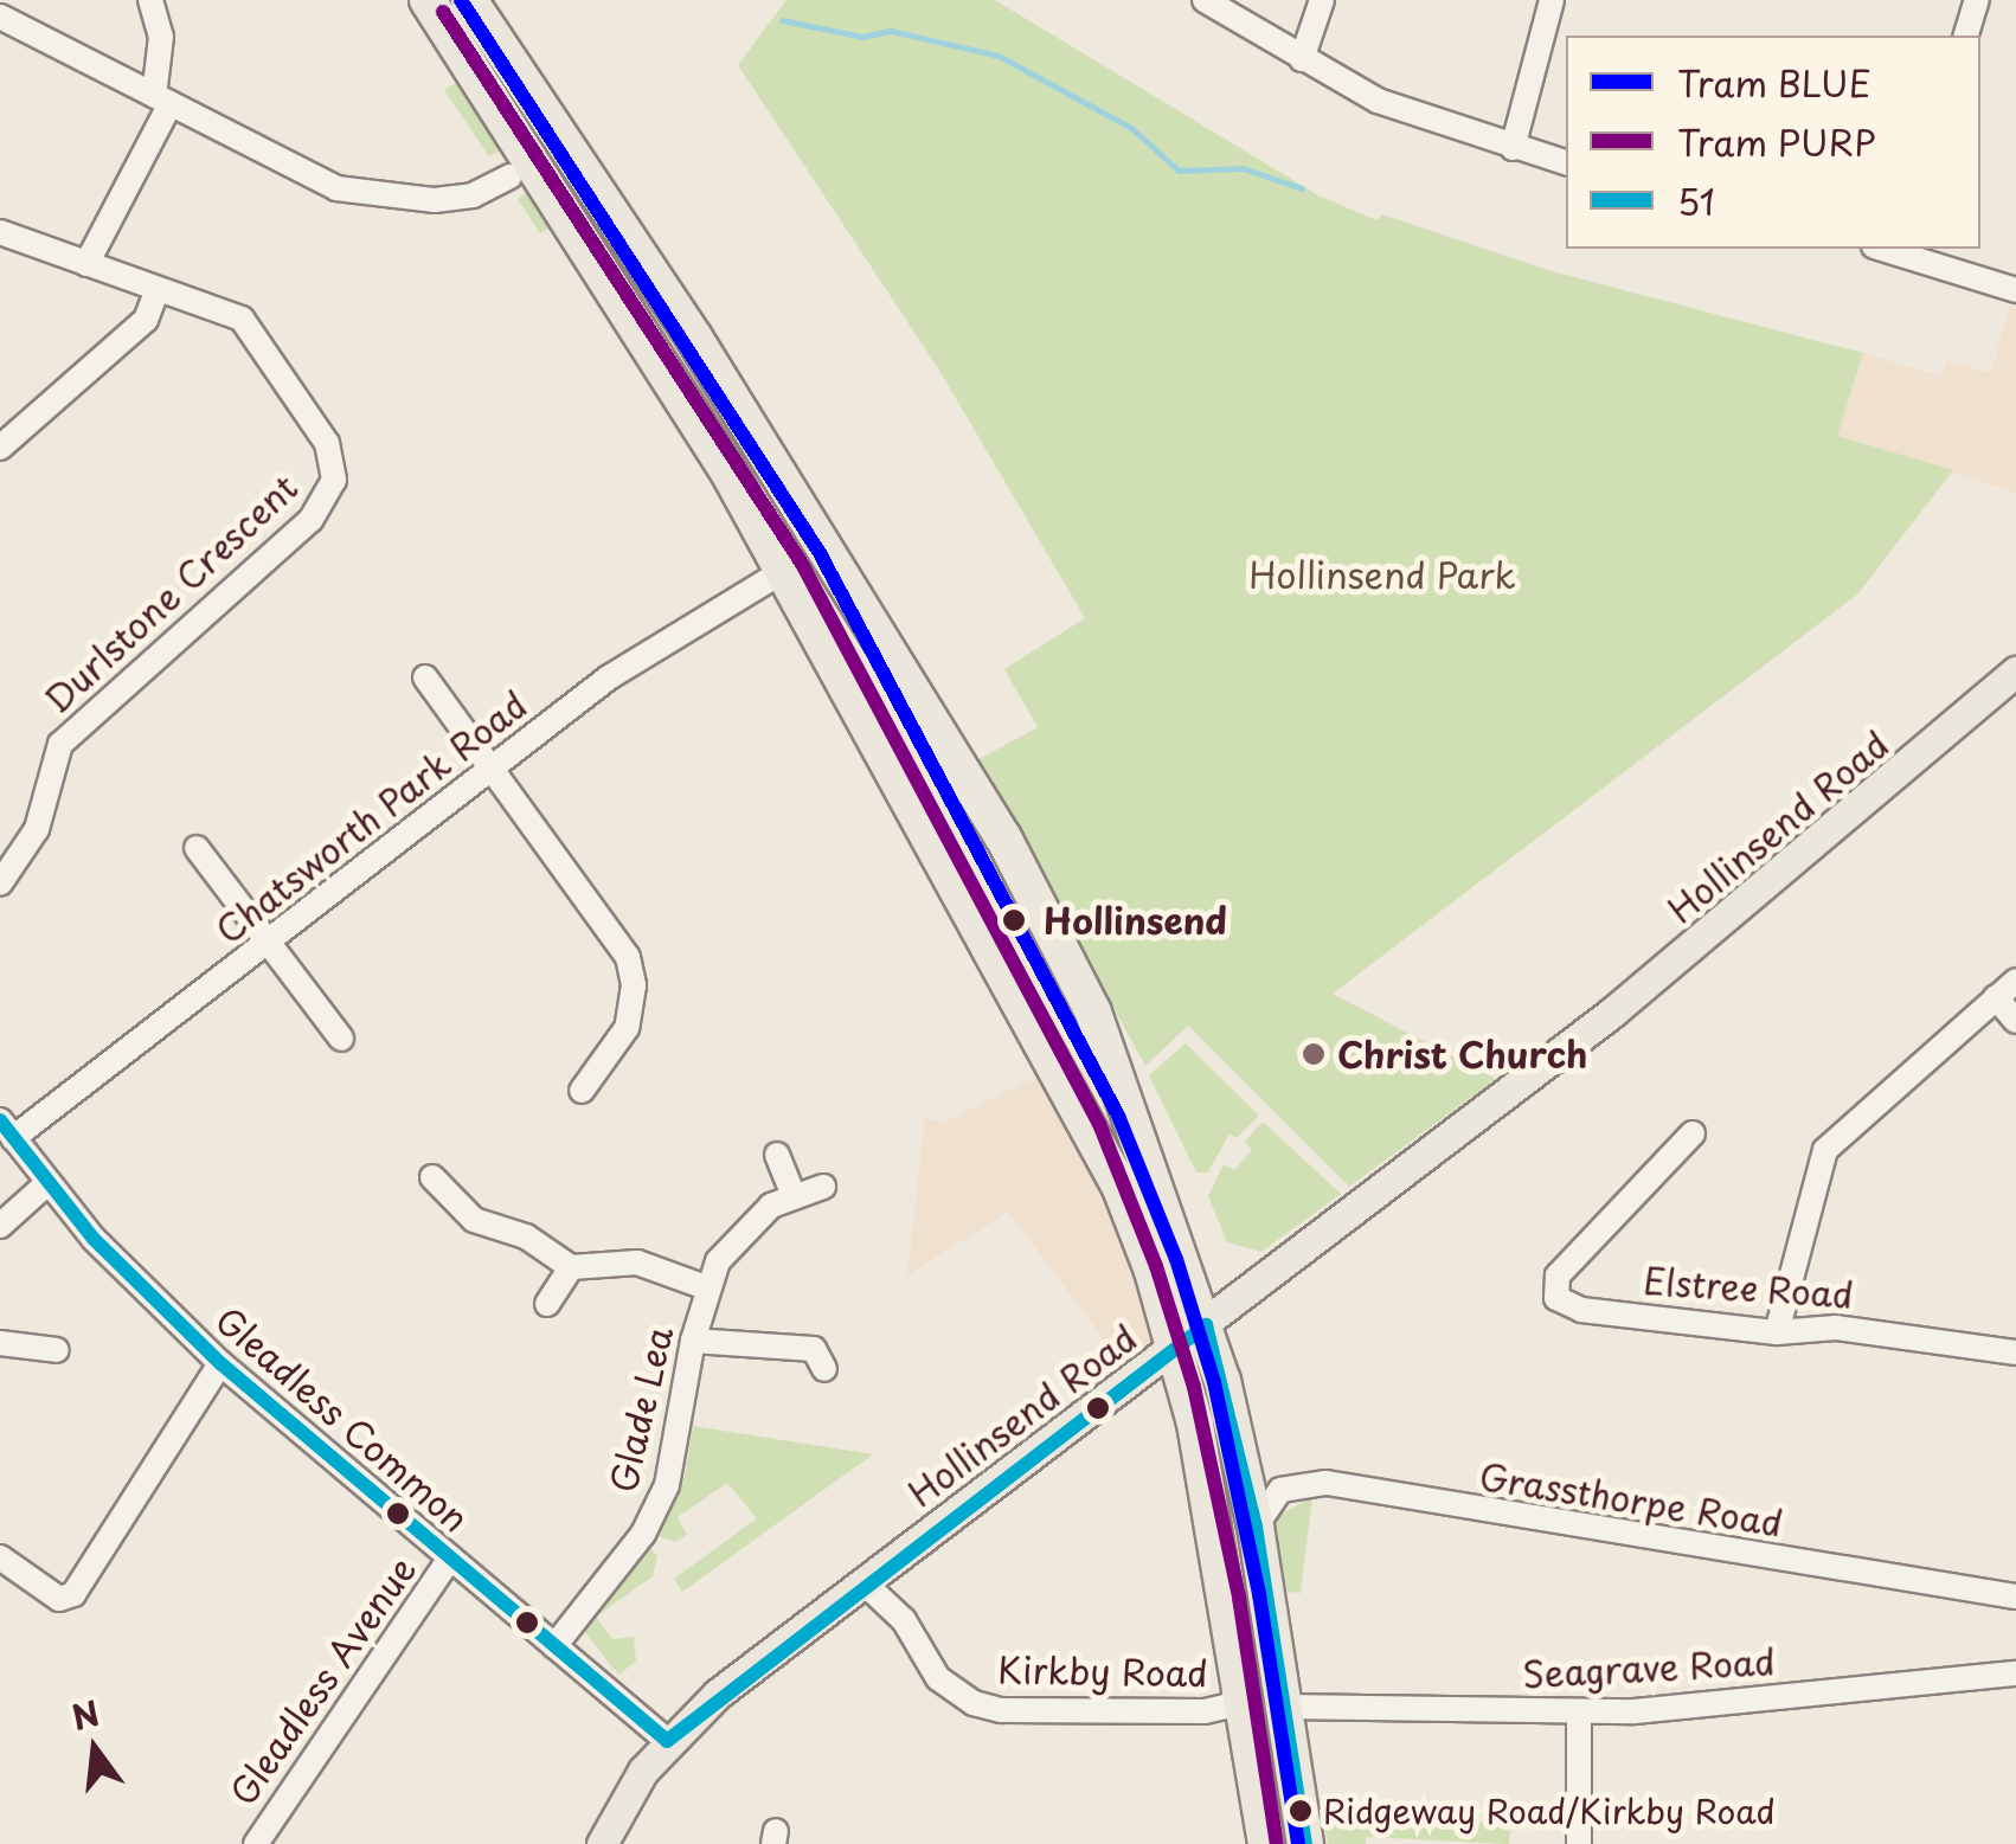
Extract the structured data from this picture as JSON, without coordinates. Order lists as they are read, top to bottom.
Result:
{
  "streets": {
    "main road": ["Hollinsend Road"],
    "street": [
      "Durlstone Crescent",
      "Chatsworth Park Road",
      "Elstree Road",
      "Glade Lea",
      "Gleadless Common",
      "Grassthorpe Road",
      "Seagrave Road",
      "Kirkby Road",
      "Gleadless Avenue"
    ]
  },
  "crossings": [
    ["Chatsworth Park Road", "Gleadless Common"],
    ["Hollinsend Road", "Gleadless Common"],
    ["Hollinsend Road", "Kirkby Road"],
    ["Glade Lea", "Gleadless Common"],
    ["Gleadless Common", "Gleadless Avenue"]
  ],
  "parks": ["Hollinsend Park"],
  "places": ["Hollinsend", "Christ Church", "Ridgeway Road/Kirkby Road"],
  "lines": ["tram line BLUE", "tram line PURP", "transit line 51"],
  "legend": ["Tram BLUE", "Tram PURP", "51"],
  "north": "top"
}
